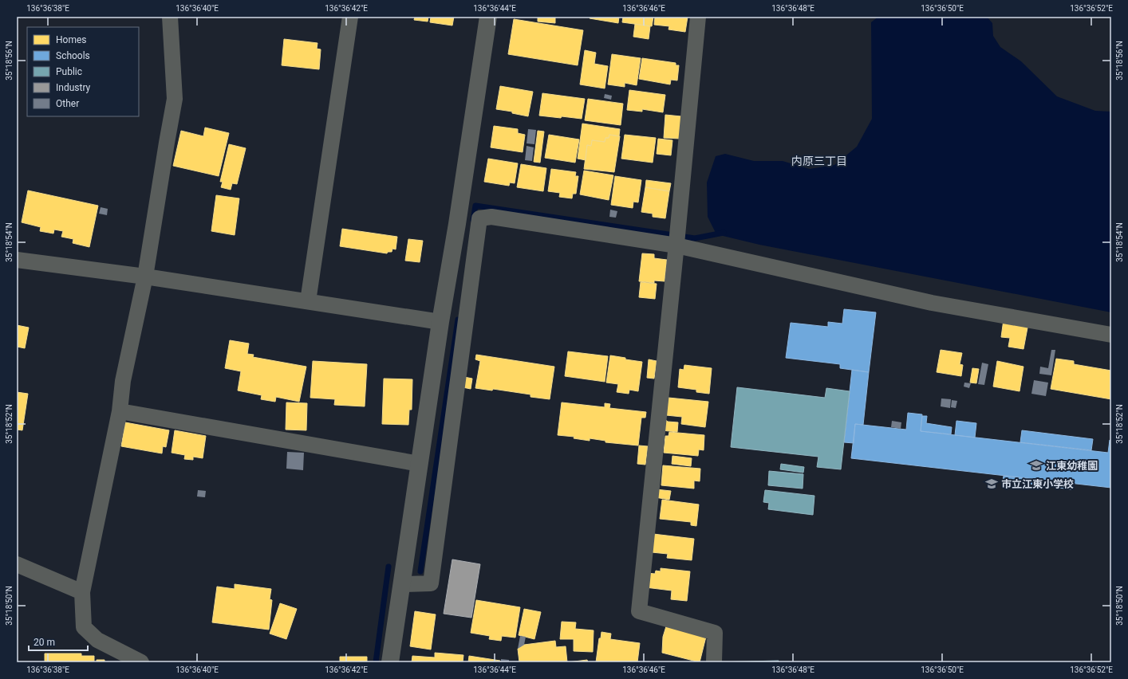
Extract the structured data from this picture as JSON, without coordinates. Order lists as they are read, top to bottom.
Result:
{
  "districts": ["内原三丁目"],
  "places": {
    "school or university": ["江東幼稚園", "市立江東小学校"]
  },
  "legend": [
    "Homes",
    "Schools",
    "Public",
    "Industry",
    "Other"
  ],
  "scale_bar": "20 m",
  "coordinates": [
    "136°36'38\"E",
    "136°36'40\"E",
    "136°36'42\"E",
    "136°36'44\"E",
    "136°36'46\"E",
    "136°36'48\"E",
    "136°36'50\"E",
    "136°36'52\"E",
    "35°18'56\"N",
    "35°18'54\"N",
    "35°18'52\"N",
    "35°18'50\"N"
  ]
}
